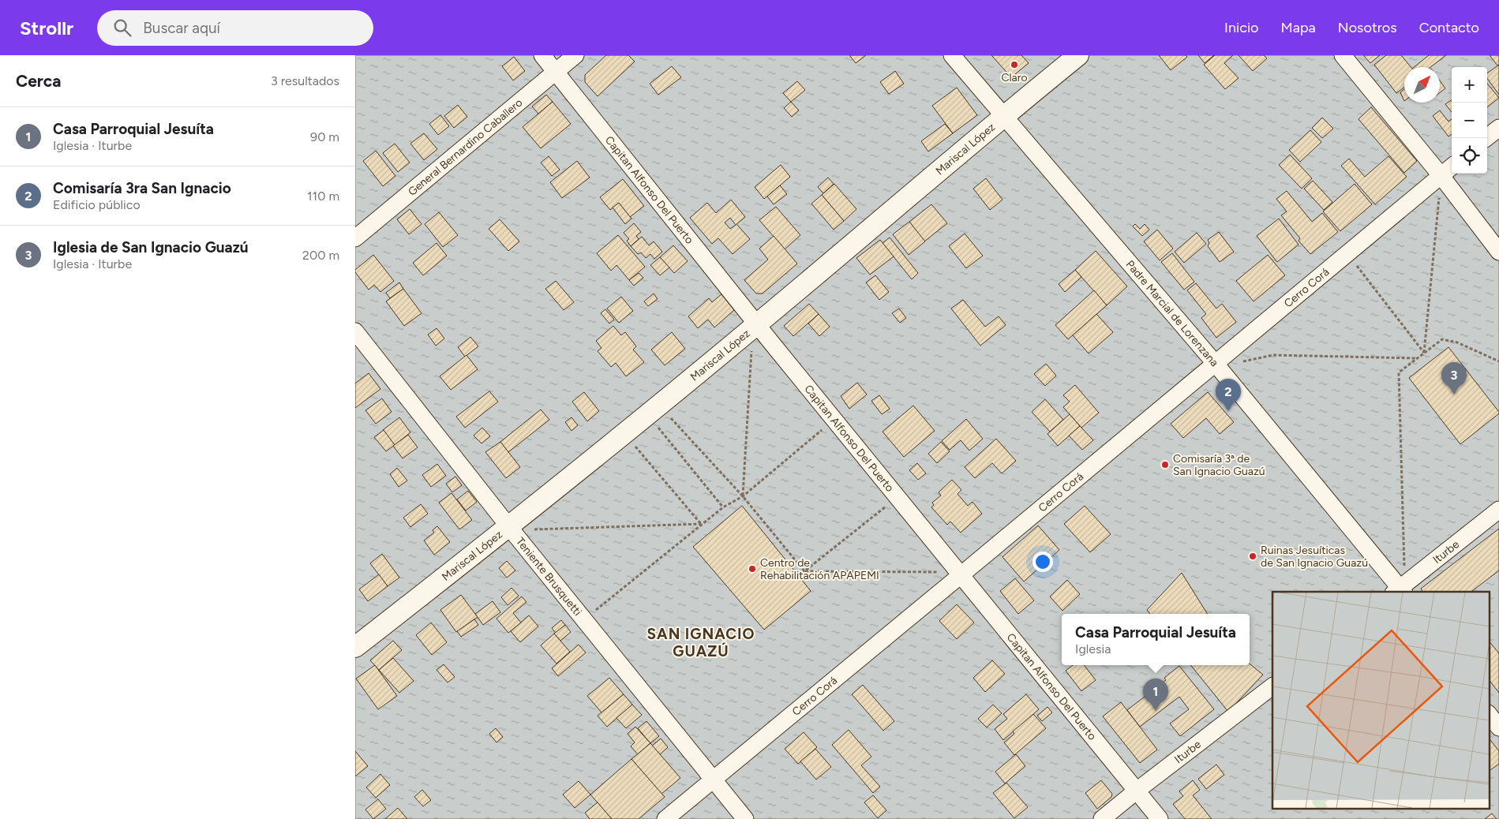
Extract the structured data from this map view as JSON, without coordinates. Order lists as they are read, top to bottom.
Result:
{
  "streets": {
    "main road": ["Mariscal López"],
    "street": [
      "General Bernardino Caballero",
      "Capitan Alfonso Del Puerto",
      "Cerro Corá",
      "Padre Marcial de Lorenzana",
      "Iturbe",
      "Teniente Brusquetti"
    ]
  },
  "crossings": [
    ["General Bernardino Caballero", "Capitan Alfonso Del Puerto"],
    ["Mariscal López", "Capitan Alfonso Del Puerto"],
    ["Mariscal López", "Padre Marcial de Lorenzana"],
    ["Mariscal López", "Teniente Brusquetti"],
    ["Capitan Alfonso Del Puerto", "Cerro Corá"],
    ["Capitan Alfonso Del Puerto", "Iturbe"],
    ["Cerro Corá", "Padre Marcial de Lorenzana"],
    ["Cerro Corá", "Teniente Brusquetti"],
    ["Padre Marcial de Lorenzana", "Iturbe"]
  ],
  "districts": ["SAN IGNACIO GUAZÚ"],
  "places": [
    "Claro",
    "Comisaría 3ª de San Ignacio Guazú",
    "Ruinas Jesuíticas de San Ignacio Guazú",
    "Centro de Rehabilitación APAPEMI"
  ],
  "north": "top right",
  "page": {
    "header": "Strollr",
    "search": "Buscar aquí",
    "nav": [
      "Inicio",
      "Mapa",
      "Nosotros",
      "Contacto"
    ],
    "heading": ["Cerca", "3 resultados"],
    "map_buttons": ["+", "−"],
    "list": [
      {
        "mark": "1",
        "name": "Casa Parroquial Jesuíta",
        "note": "Iglesia · Iturbe",
        "value": "90 m"
      },
      {
        "mark": "2",
        "name": "Comisaría 3ra San Ignacio",
        "note": "Edificio público",
        "value": "110 m"
      },
      {
        "mark": "3",
        "name": "Iglesia de San Ignacio Guazú",
        "note": "Iglesia · Iturbe",
        "value": "200 m"
      }
    ],
    "pins": ["3", "2", "1"],
    "popup": ["Casa Parroquial Jesuíta", "Iglesia"]
  }
}
